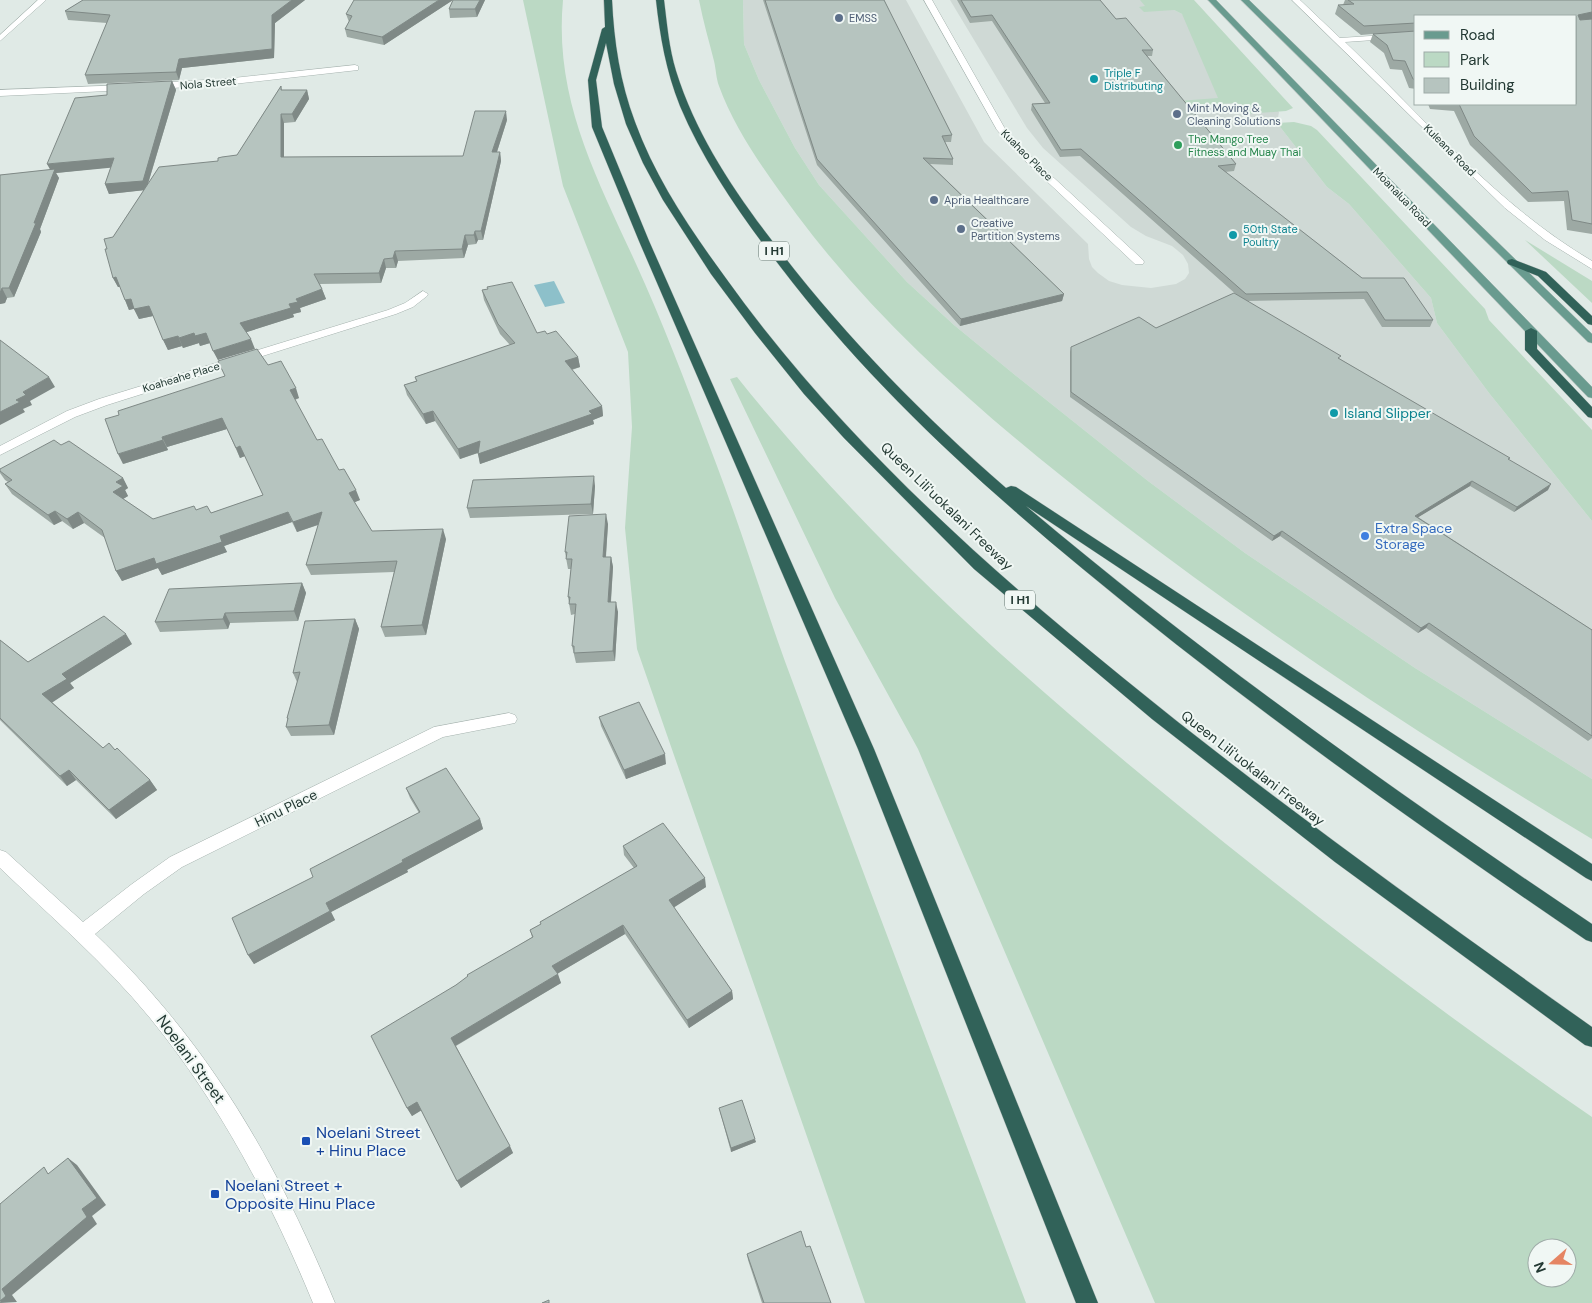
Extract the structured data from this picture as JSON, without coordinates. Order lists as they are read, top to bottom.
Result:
{
  "streets": {
    "highway": ["I H1", "Queen Liliʻuokalani Freeway"],
    "main road": ["Moanalua Road"],
    "street": [
      "Nola Street",
      "Kuleana Road",
      "Kuahao Place",
      "Koaheahe Place",
      "Hinu Place",
      "Noelani Street"
    ]
  },
  "crossings": [
    ["Hinu Place", "Noelani Street"]
  ],
  "places": {
    "other": [
      "EMSS",
      "Triple F Distributing",
      "Mint Moving & Cleaning Solutions",
      "The Mango Tree Fitness and Muay Thai",
      "Apria Healthcare",
      "Creative Partition Systems",
      "50th State Poultry",
      "Island Slipper",
      "Extra Space Storage"
    ],
    "transit": ["Noelani Street + Hinu Place", "Noelani Street + Opposite Hinu Place"]
  },
  "legend": ["Road", "Park", "Building"],
  "north": "left"
}
